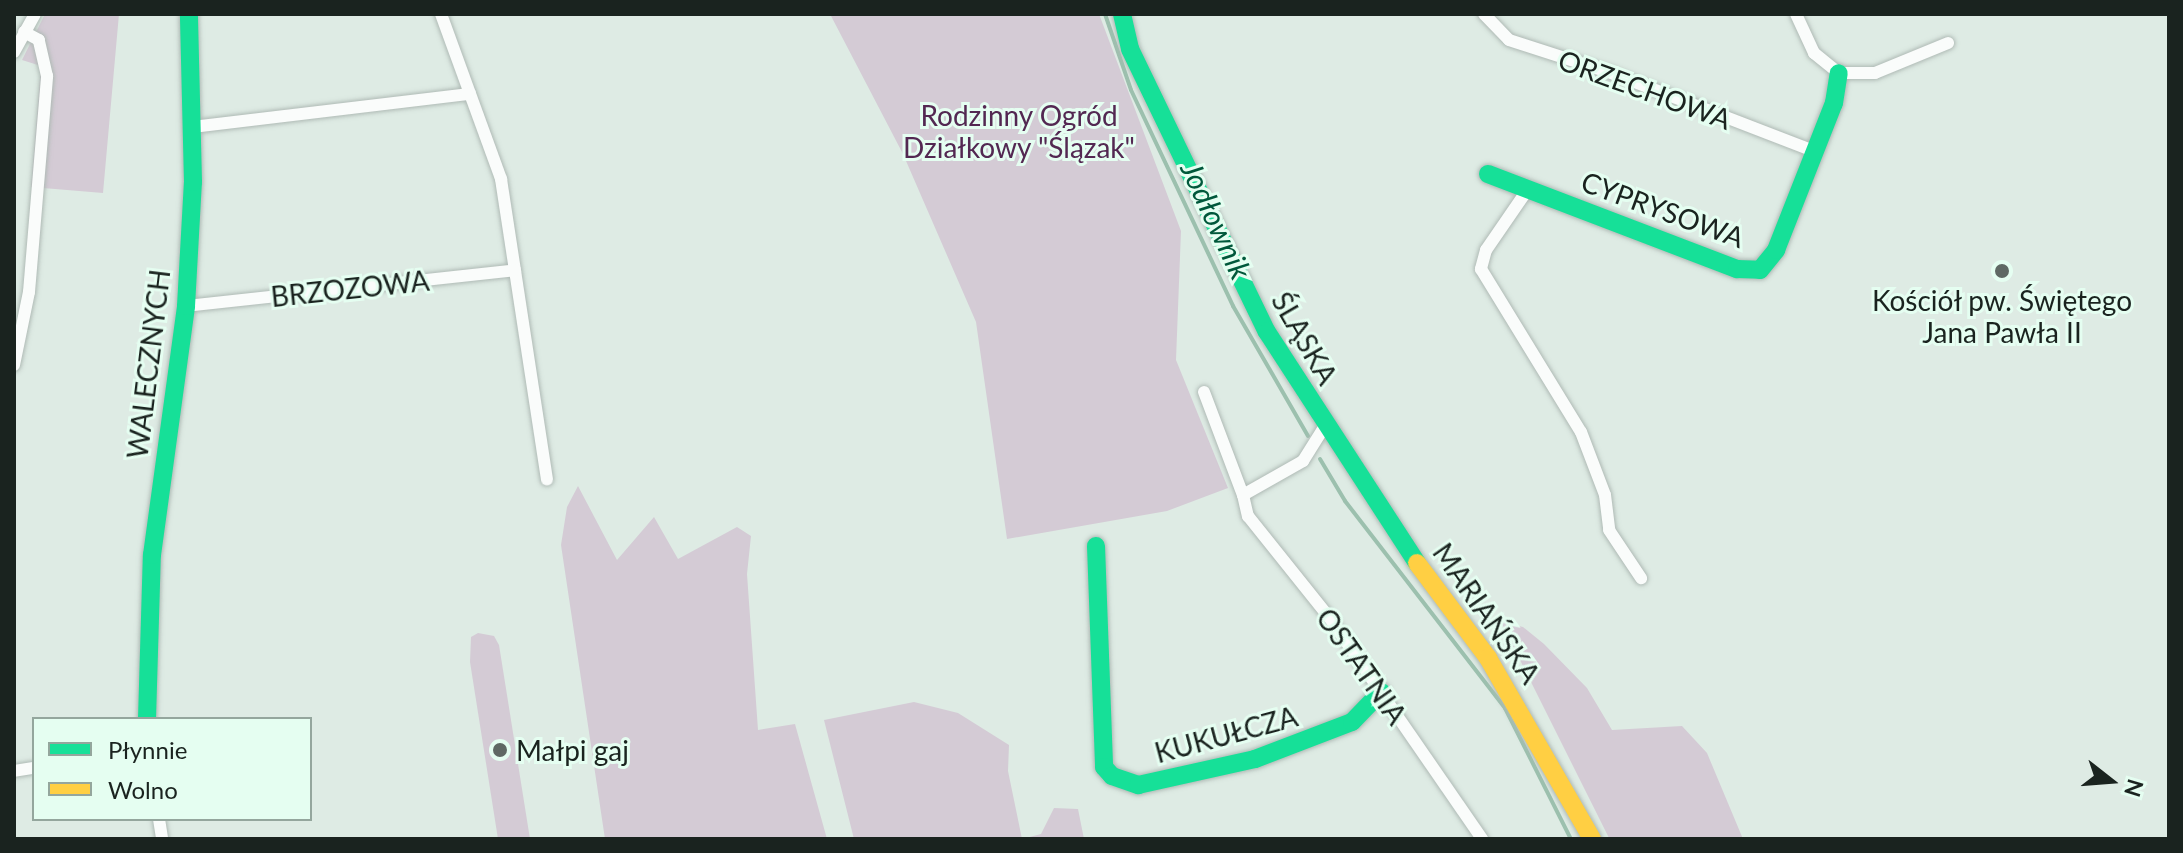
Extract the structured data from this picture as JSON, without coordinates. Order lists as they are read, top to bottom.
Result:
{
  "streets": {
    "street": [
      "ORZECHOWA",
      "CYPRYSOWA",
      "BRZOZOWA",
      "ŚLĄSKA",
      "WALECZNYCH",
      "MARIAŃSKA",
      "OSTATNIA",
      "KUKUŁCZA"
    ]
  },
  "crossings": [
    ["ORZECHOWA", "CYPRYSOWA"],
    ["BRZOZOWA", "WALECZNYCH"],
    ["ŚLĄSKA", "MARIAŃSKA"],
    ["OSTATNIA", "KUKUŁCZA"]
  ],
  "water": ["Jodłownik"],
  "parks": ["Rodzinny Ogród Działkowy \"Ślązak\""],
  "places": ["Kościół pw. Świętego Jana Pawła II", "Małpi gaj"],
  "legend": ["Płynnie", "Wolno"],
  "north": "right"
}
